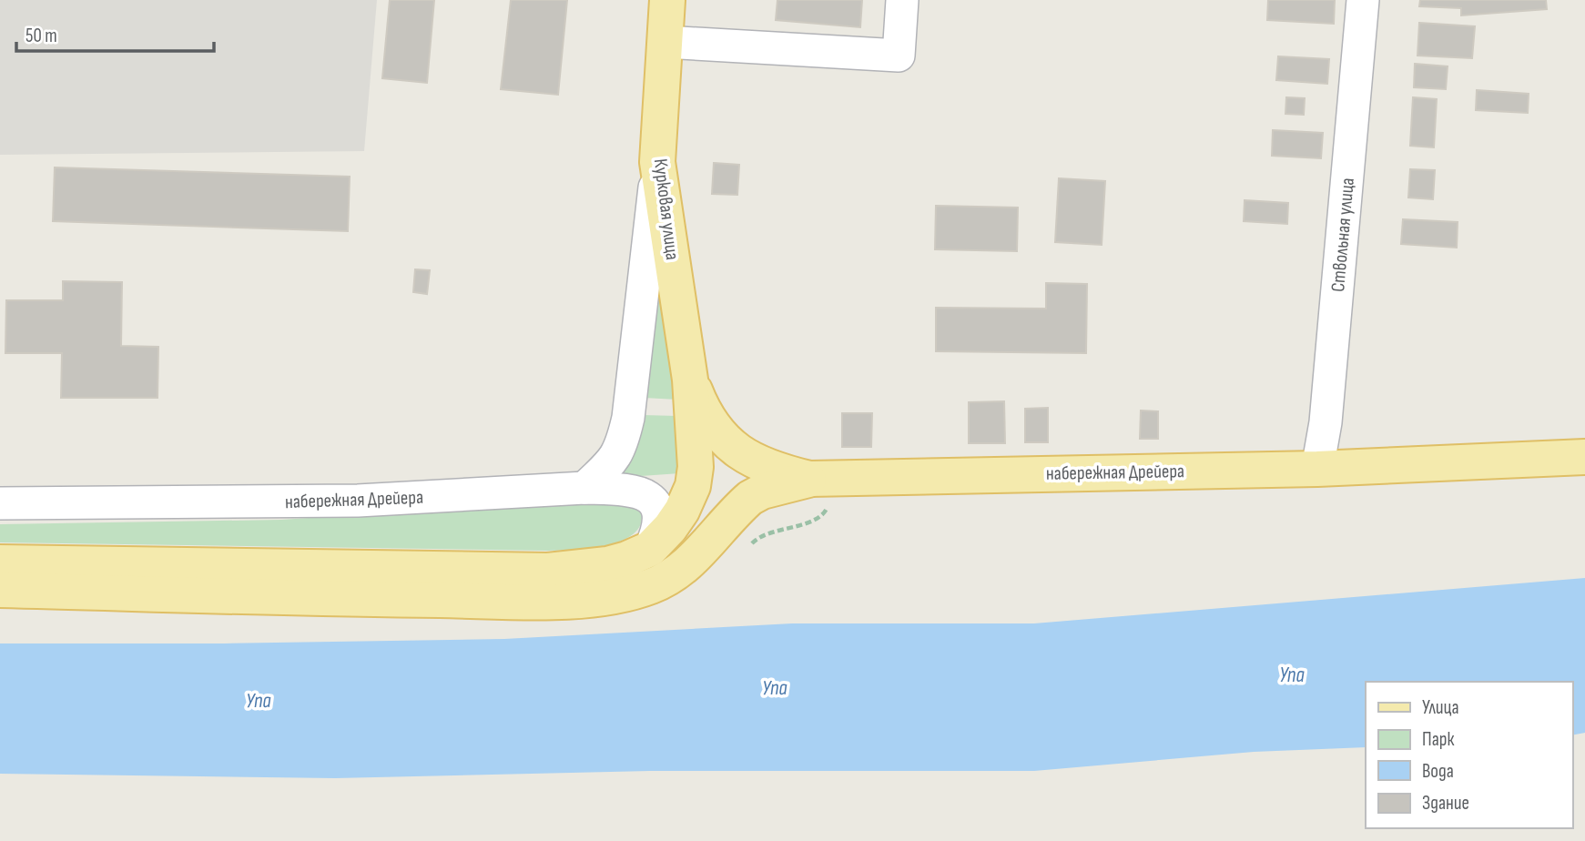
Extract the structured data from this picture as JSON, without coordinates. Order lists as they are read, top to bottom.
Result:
{
  "streets": {
    "main road": ["Курковая улица", "набережная Дрейера"],
    "street": ["Ствольная улица"]
  },
  "crossings": [
    ["Курковая улица", "набережная Дрейера"],
    ["Ствольная улица", "набережная Дрейера"]
  ],
  "water": ["Упа"],
  "legend": [
    "Улица",
    "Парк",
    "Вода",
    "Здание"
  ],
  "scale_bar": "50 m"
}
